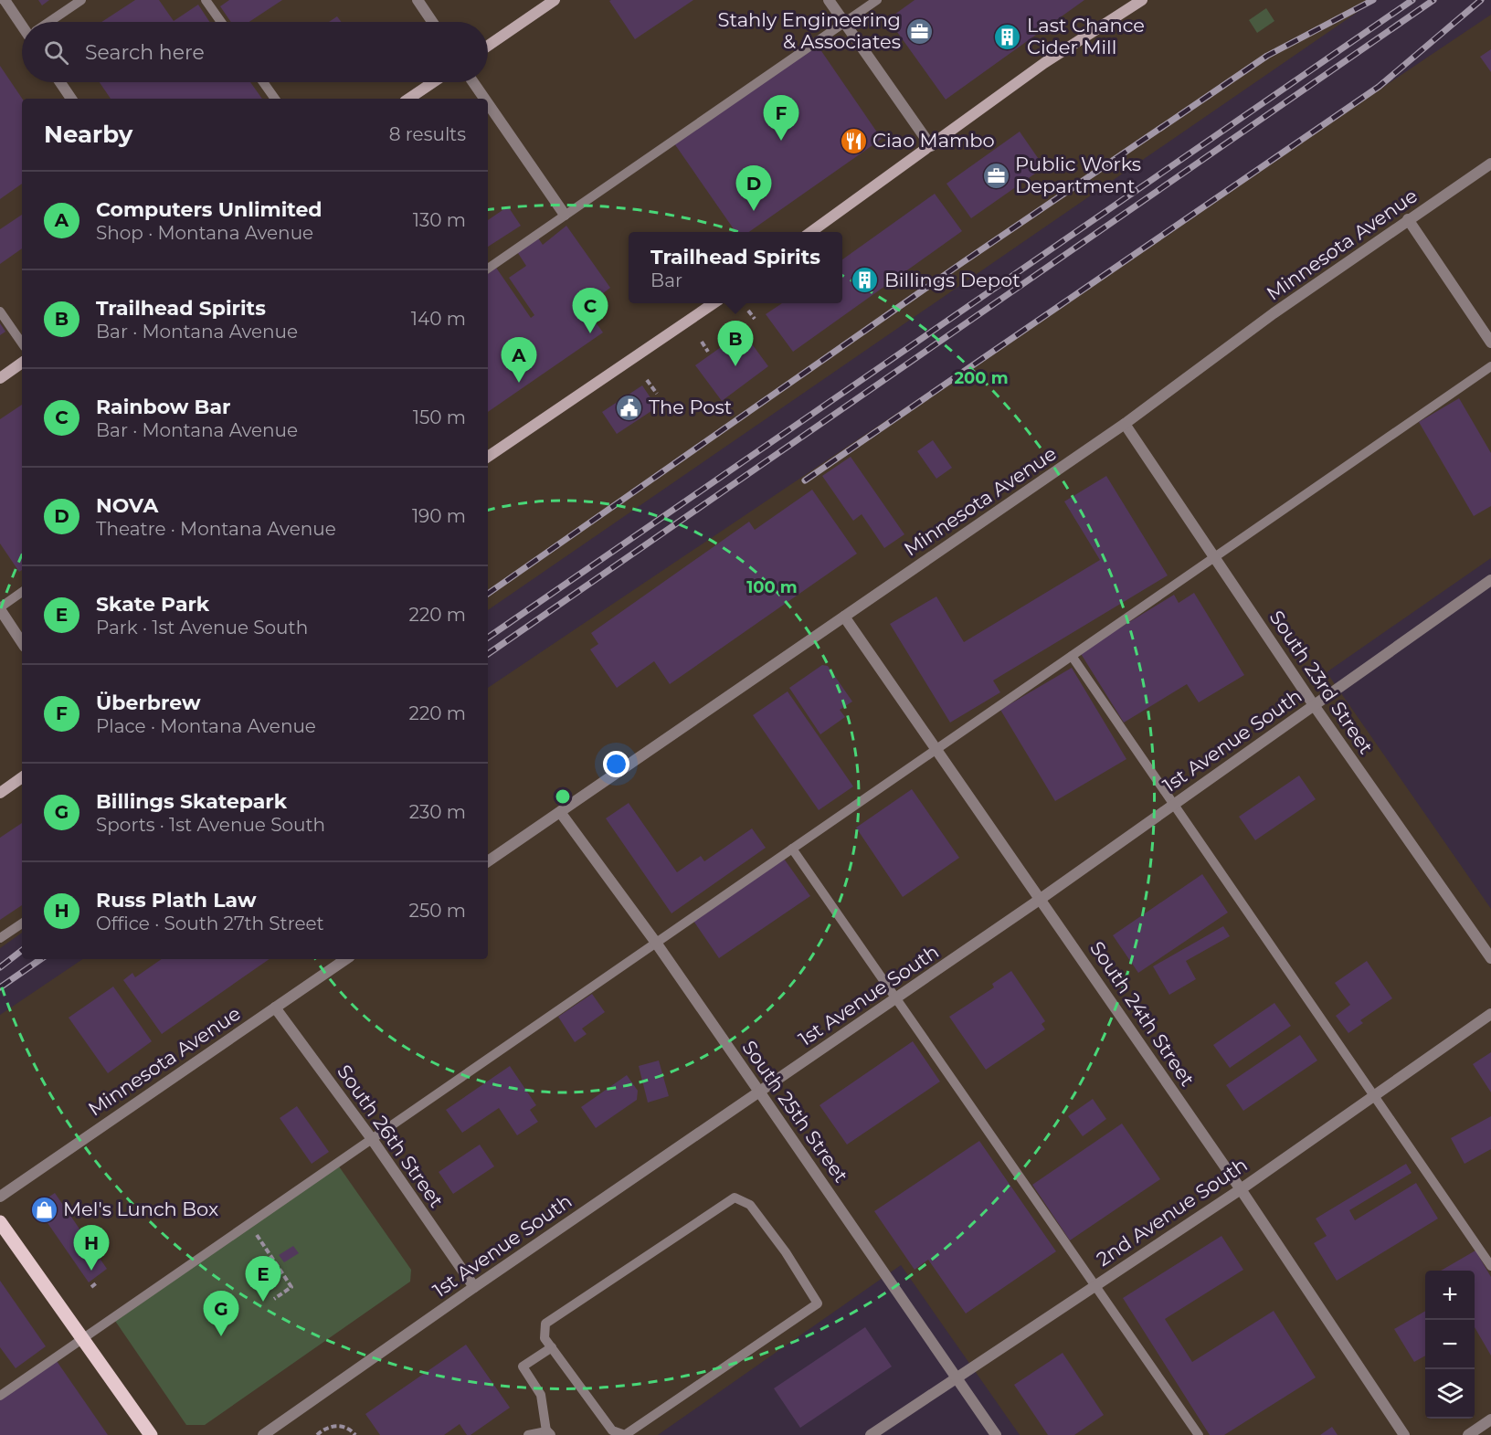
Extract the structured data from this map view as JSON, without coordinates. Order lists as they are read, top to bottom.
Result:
{
  "streets": {
    "street": [
      "Minnesota Avenue",
      "South 23rd Street",
      "1st Avenue South",
      "South 24th Street",
      "South 25th Street",
      "South 26th Street",
      "2nd Avenue South"
    ]
  },
  "crossings": [
    ["Minnesota Avenue", "South 23rd Street"],
    ["Minnesota Avenue", "South 24th Street"],
    ["Minnesota Avenue", "South 25th Street"],
    ["Minnesota Avenue", "South 26th Street"],
    ["South 23rd Street", "1st Avenue South"],
    ["1st Avenue South", "South 24th Street"],
    ["1st Avenue South", "South 25th Street"],
    ["1st Avenue South", "South 26th Street"],
    ["South 24th Street", "2nd Avenue South"],
    ["South 25th Street", "2nd Avenue South"]
  ],
  "places": {
    "office": ["Stahly Engineering & Associates", "Public Works Department"],
    "building": ["Last Chance Cider Mill", "Billings Depot"],
    "restaurant": ["Ciao Mambo"],
    "public building": ["The Post"],
    "shop": ["Mel's Lunch Box"]
  },
  "page": {
    "search": "Search here",
    "pins": [
      "F",
      "D",
      "C",
      "B",
      "A",
      "H",
      "E",
      "G"
    ],
    "heading": ["Nearby", "8 results"],
    "list": [
      {
        "mark": "A",
        "name": "Computers Unlimited",
        "note": "Shop · Montana Avenue",
        "value": "130 m"
      },
      {
        "mark": "B",
        "name": "Trailhead Spirits",
        "note": "Bar · Montana Avenue",
        "value": "140 m"
      },
      {
        "mark": "C",
        "name": "Rainbow Bar",
        "note": "Bar · Montana Avenue",
        "value": "150 m"
      },
      {
        "mark": "D",
        "name": "NOVA",
        "note": "Theatre · Montana Avenue",
        "value": "190 m"
      },
      {
        "mark": "E",
        "name": "Skate Park",
        "note": "Park · 1st Avenue South",
        "value": "220 m"
      },
      {
        "mark": "F",
        "name": "Überbrew",
        "note": "Place · Montana Avenue",
        "value": "220 m"
      },
      {
        "mark": "G",
        "name": "Billings Skatepark",
        "note": "Sports · 1st Avenue South",
        "value": "230 m"
      },
      {
        "mark": "H",
        "name": "Russ Plath Law",
        "note": "Office · South 27th Street",
        "value": "250 m"
      }
    ],
    "popup": ["Trailhead Spirits", "Bar"],
    "map_buttons": ["+", "−"]
  },
  "rings": ["200 m", "100 m"]
}
